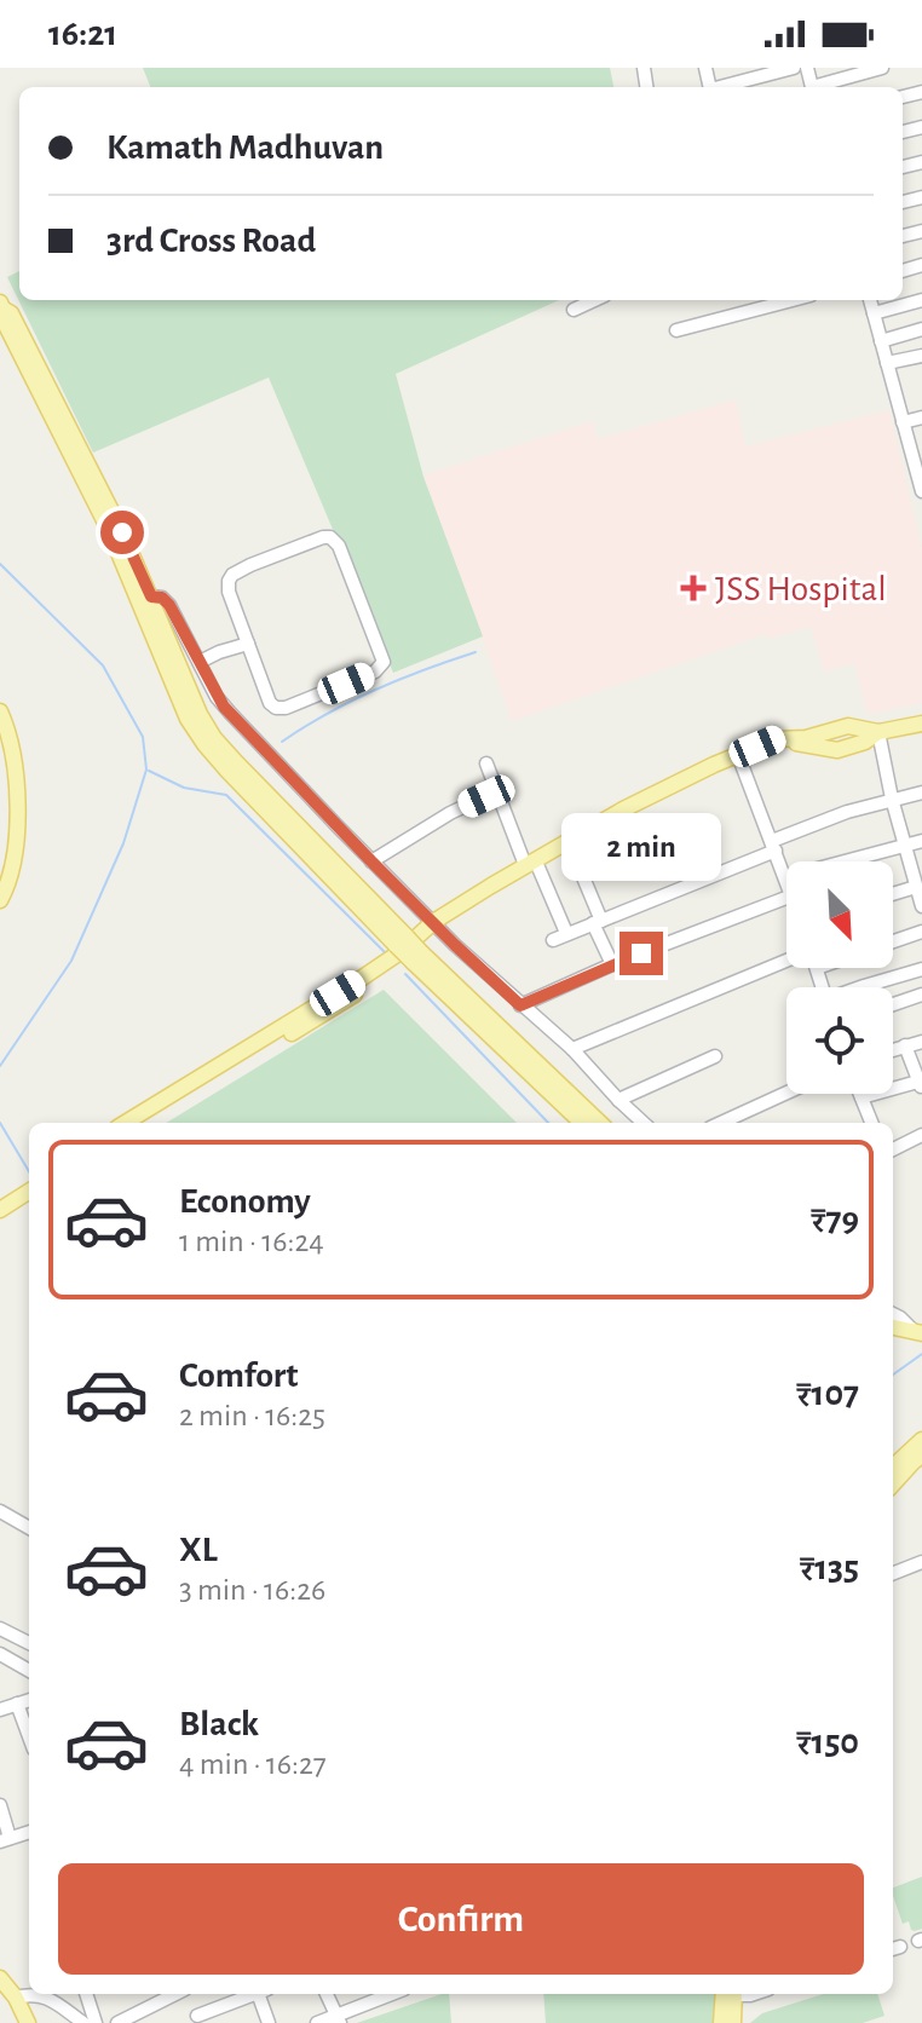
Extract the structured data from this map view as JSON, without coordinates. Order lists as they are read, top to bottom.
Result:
{
  "places": {
    "health": ["JSS Hospital"]
  },
  "north": "bottom right",
  "page": {
    "status": "16:21",
    "banner": ["Kamath Madhuvan", "3rd Cross Road"],
    "bubble": "2 min",
    "list": [
      {
        "name": "Economy",
        "note": "1 min · 16:24",
        "value": "₹79"
      },
      {
        "name": "Comfort",
        "note": "2 min · 16:25",
        "value": "₹107"
      },
      {
        "name": "XL",
        "note": "3 min · 16:26",
        "value": "₹135"
      },
      {
        "name": "Black",
        "note": "4 min · 16:27",
        "value": "₹150"
      }
    ],
    "buttons": "Confirm"
  }
}
